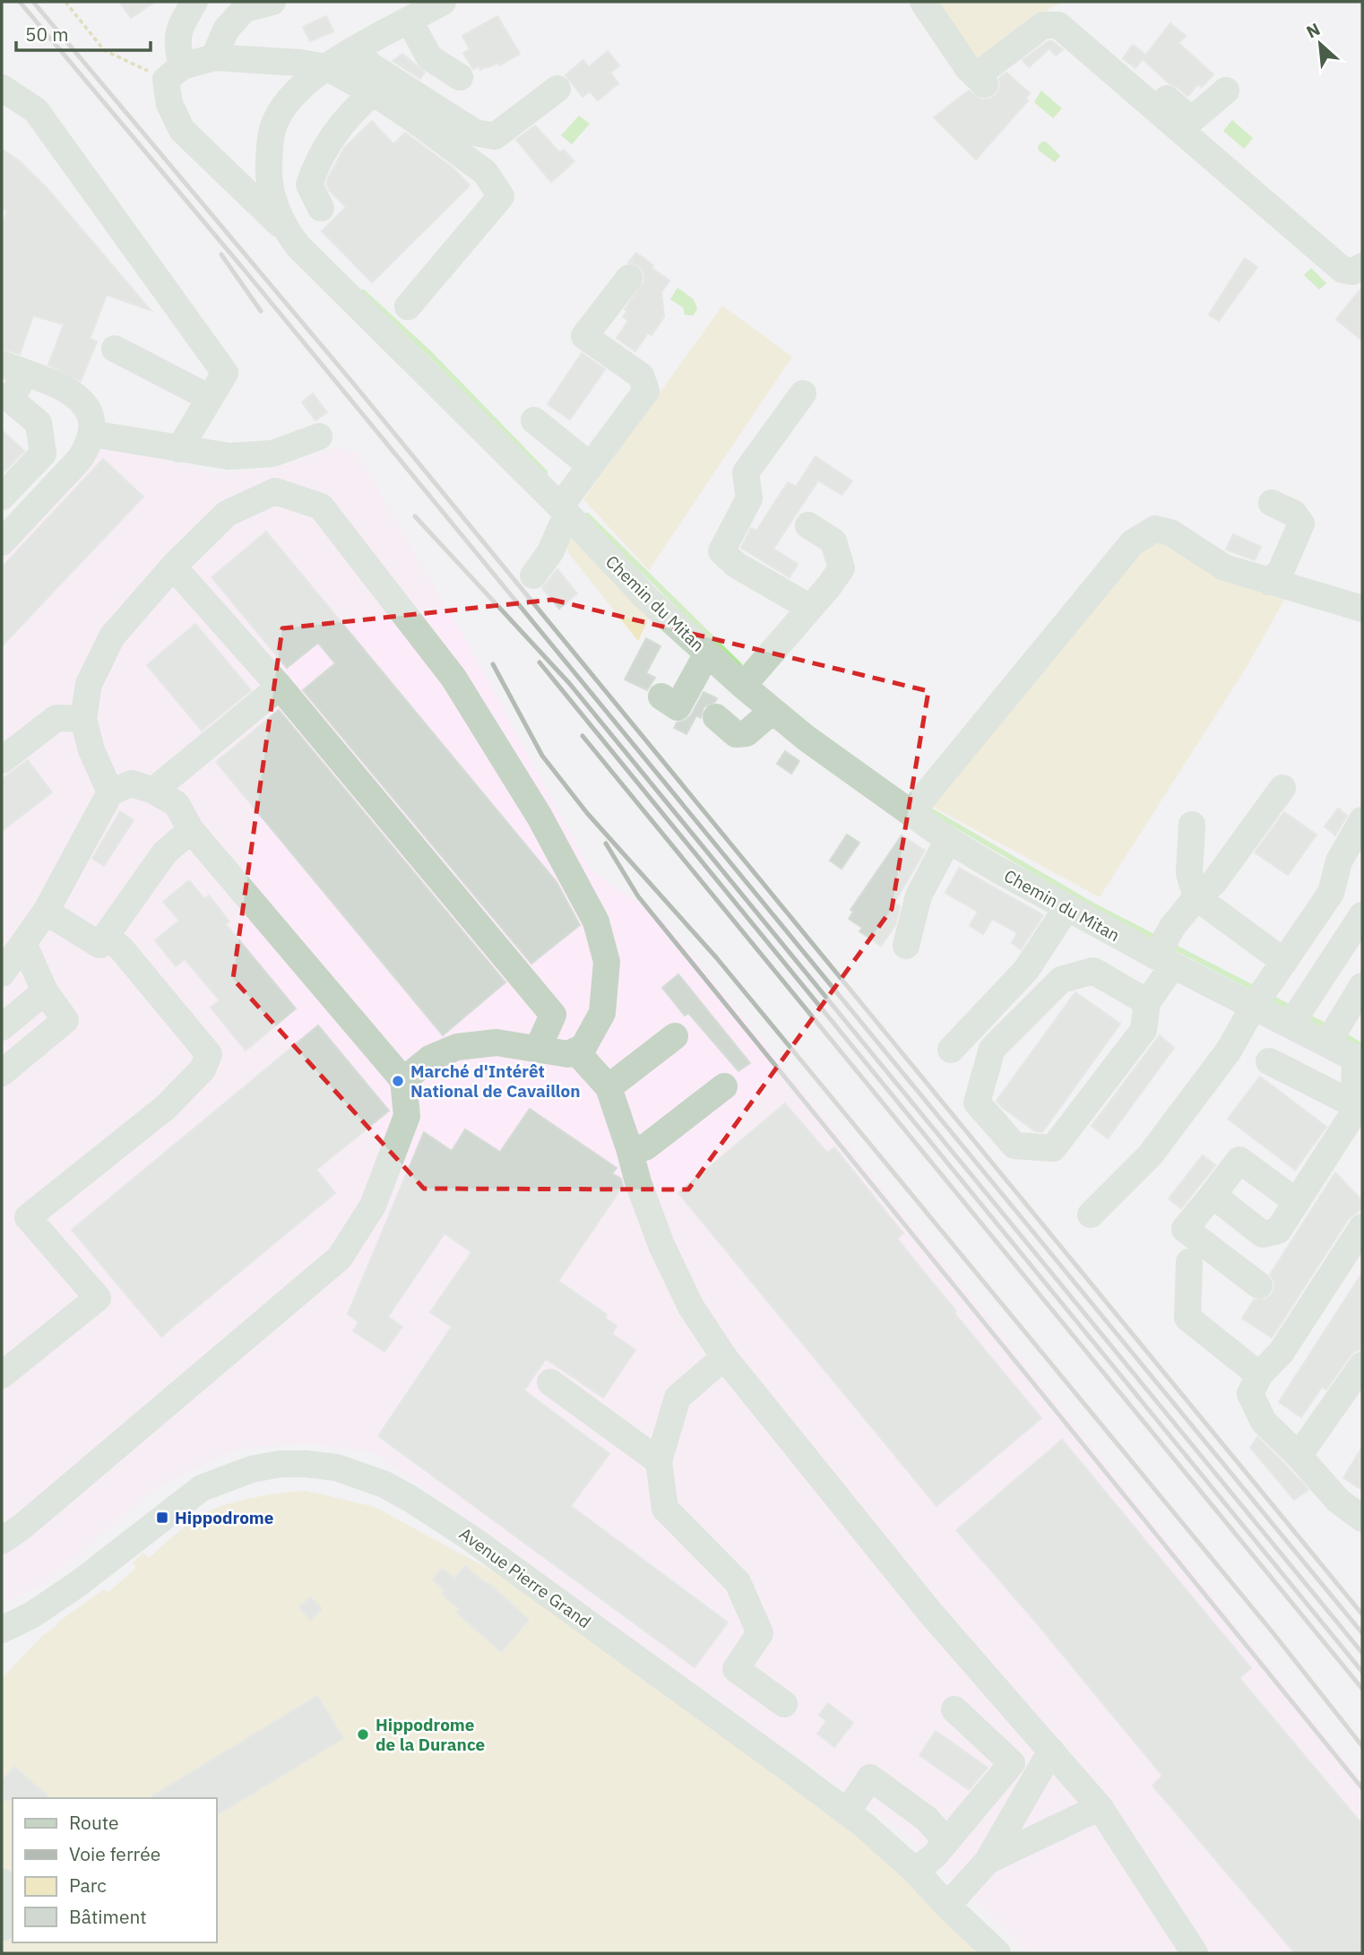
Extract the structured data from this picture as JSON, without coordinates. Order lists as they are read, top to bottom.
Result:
{
  "streets": {
    "street": ["Chemin du Mitan", "Avenue Pierre Grand"]
  },
  "places": {
    "other": ["Marché d'Intérêt National de Cavaillon", "Hippodrome de la Durance"],
    "transit": ["Hippodrome"]
  },
  "legend": [
    "Route",
    "Voie ferrée",
    "Parc",
    "Bâtiment"
  ],
  "scale_bar": "50 m",
  "north": "top left"
}
